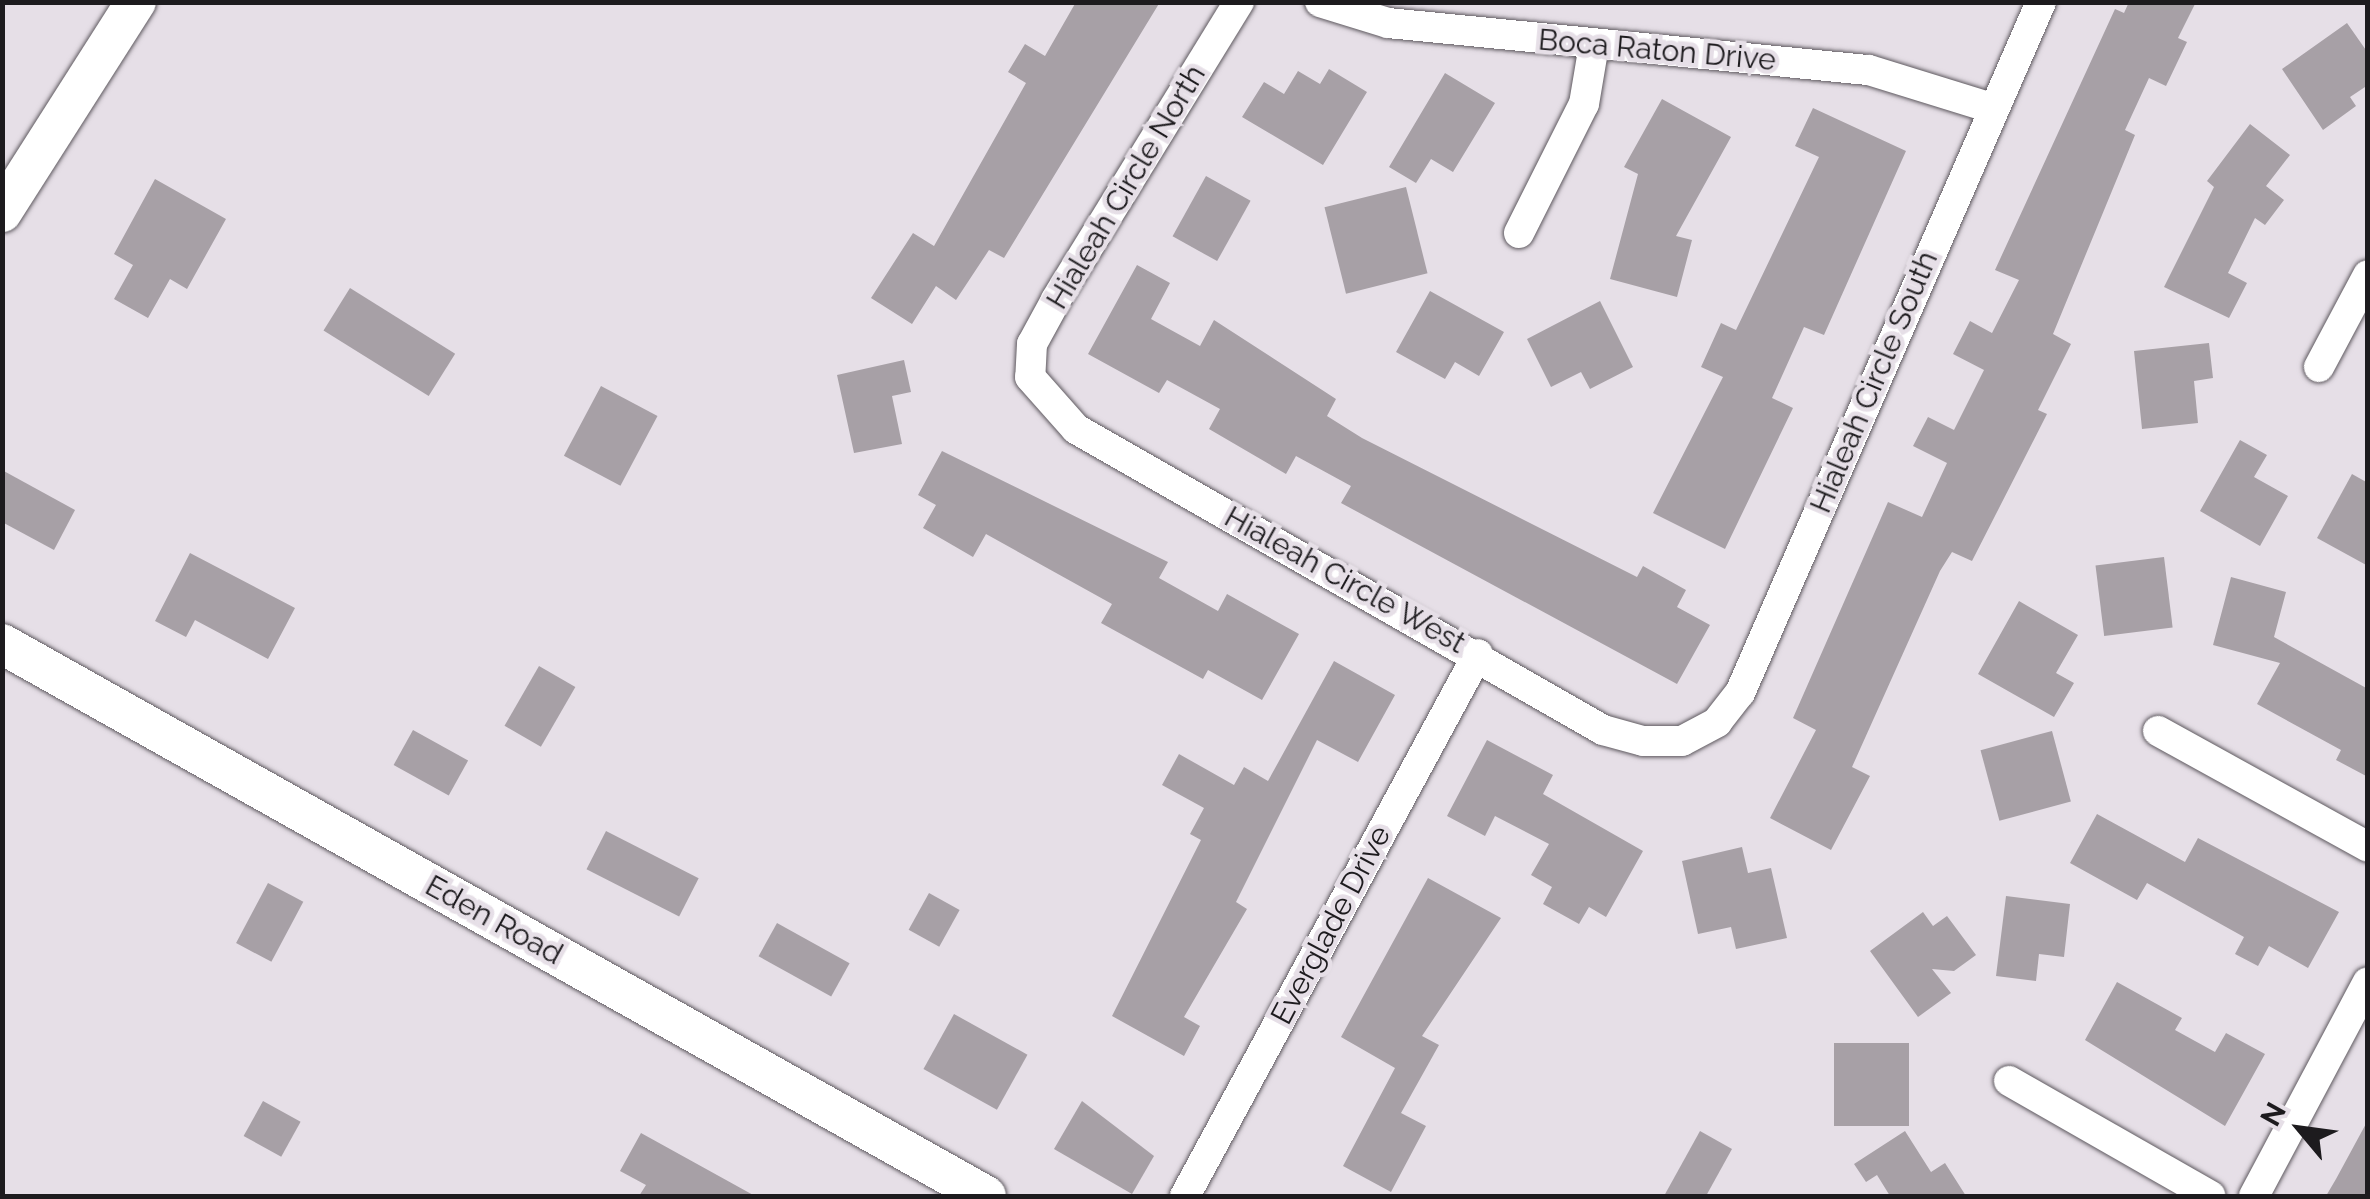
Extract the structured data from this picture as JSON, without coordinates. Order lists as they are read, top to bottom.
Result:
{
  "streets": {
    "street": [
      "Boca Raton Drive",
      "Hialeah Circle North",
      "Hialeah Circle South",
      "Hialeah Circle West",
      "Eden Road",
      "Everglade Drive"
    ]
  },
  "crossings": [
    ["Boca Raton Drive", "Hialeah Circle South"],
    ["Hialeah Circle North", "Hialeah Circle West"],
    ["Hialeah Circle South", "Hialeah Circle West"],
    ["Hialeah Circle West", "Everglade Drive"]
  ],
  "north": "top left"
}
